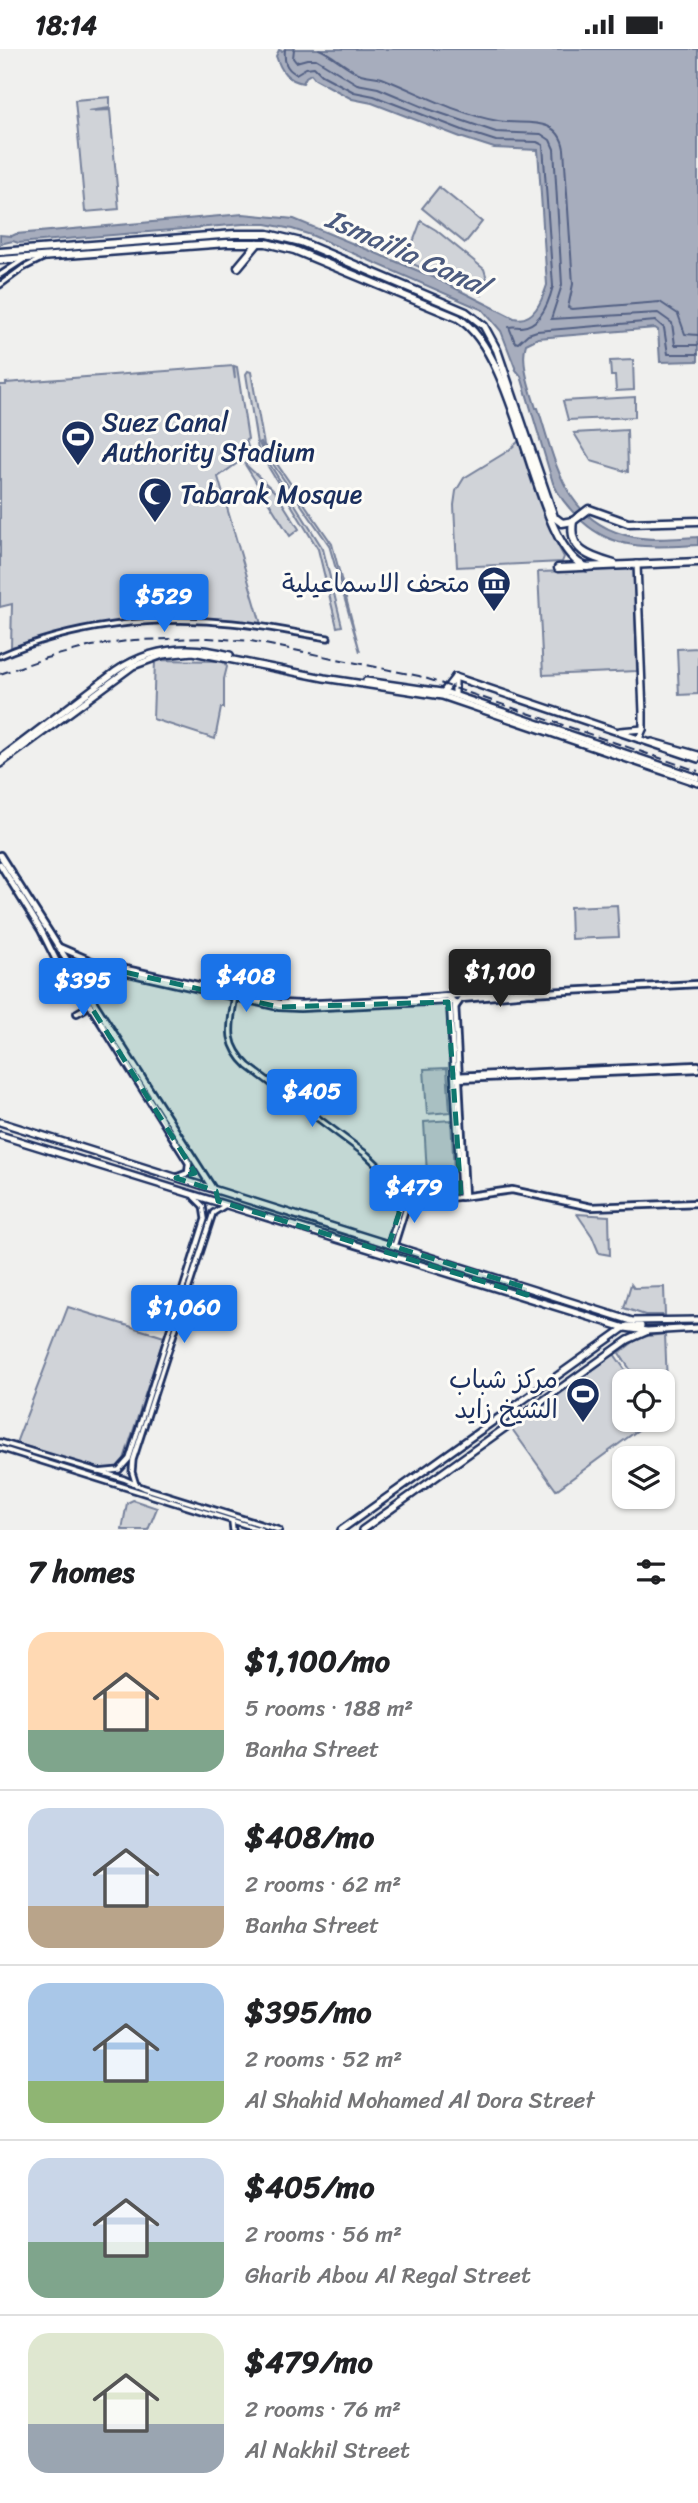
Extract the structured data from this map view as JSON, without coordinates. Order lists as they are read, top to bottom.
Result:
{
  "water": ["Ismaïlia Canal"],
  "places": {
    "sports": ["Suez Canal Authority Stadium", "مركز شباب الشيخ زايد"],
    "mosque": ["Tabarak Mosque"],
    "museum": ["متحف الاسماعيلية"]
  },
  "page": {
    "status": "18:14",
    "price": [
      "$529",
      "$1,100",
      "$408",
      "$395",
      "$405",
      "$479",
      "$1,060"
    ],
    "heading": "7 homes",
    "list": [
      {
        "name": "$1,100/mo",
        "note": "5 rooms · 188 m² · Banha Street"
      },
      {
        "name": "$408/mo",
        "note": "2 rooms · 62 m² · Banha Street"
      },
      {
        "name": "$395/mo",
        "note": "2 rooms · 52 m² · Al Shahid Mohamed Al Dora Street"
      },
      {
        "name": "$405/mo",
        "note": "2 rooms · 56 m² · Gharib Abou Al Regal Street"
      },
      {
        "name": "$479/mo",
        "note": "2 rooms · 76 m² · Al Nakhil Street"
      }
    ]
  }
}
